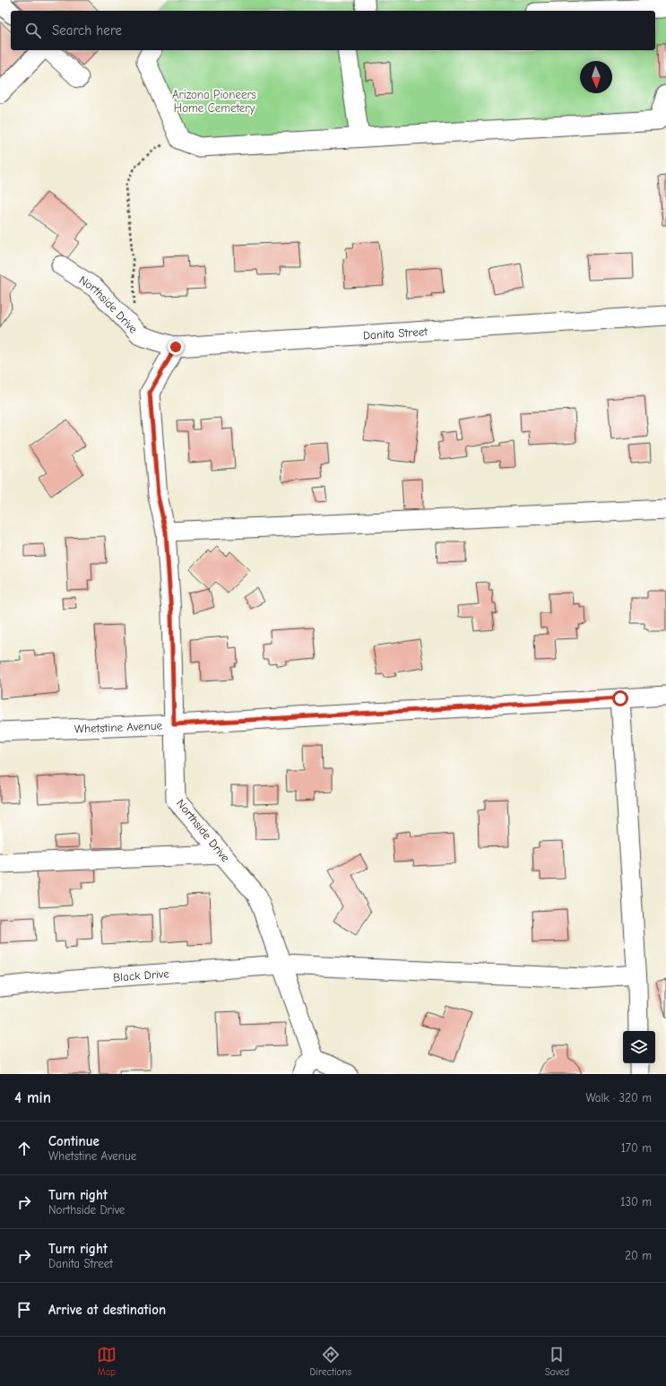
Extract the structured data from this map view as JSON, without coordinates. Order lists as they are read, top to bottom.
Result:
{
  "streets": {
    "street": [
      "Northside Drive",
      "Danita Street",
      "Whetstine Avenue",
      "Black Drive"
    ]
  },
  "crossings": [
    ["Northside Drive", "Danita Street"],
    ["Northside Drive", "Whetstine Avenue"],
    ["Northside Drive", "Black Drive"]
  ],
  "parks": ["Arizona Pioneers Home Cemetery"],
  "north": "bottom",
  "page": {
    "search": "Search here",
    "heading": ["4 min", "Walk · 320 m"],
    "list": [
      ["Continue", "Whetstine Avenue", "170 m"],
      ["Turn right", "Northside Drive", "130 m"],
      ["Turn right", "Danita Street", "20 m"],
      "Arrive at destination"
    ],
    "nav": ["Map", "Directions", "Saved"]
  }
}
